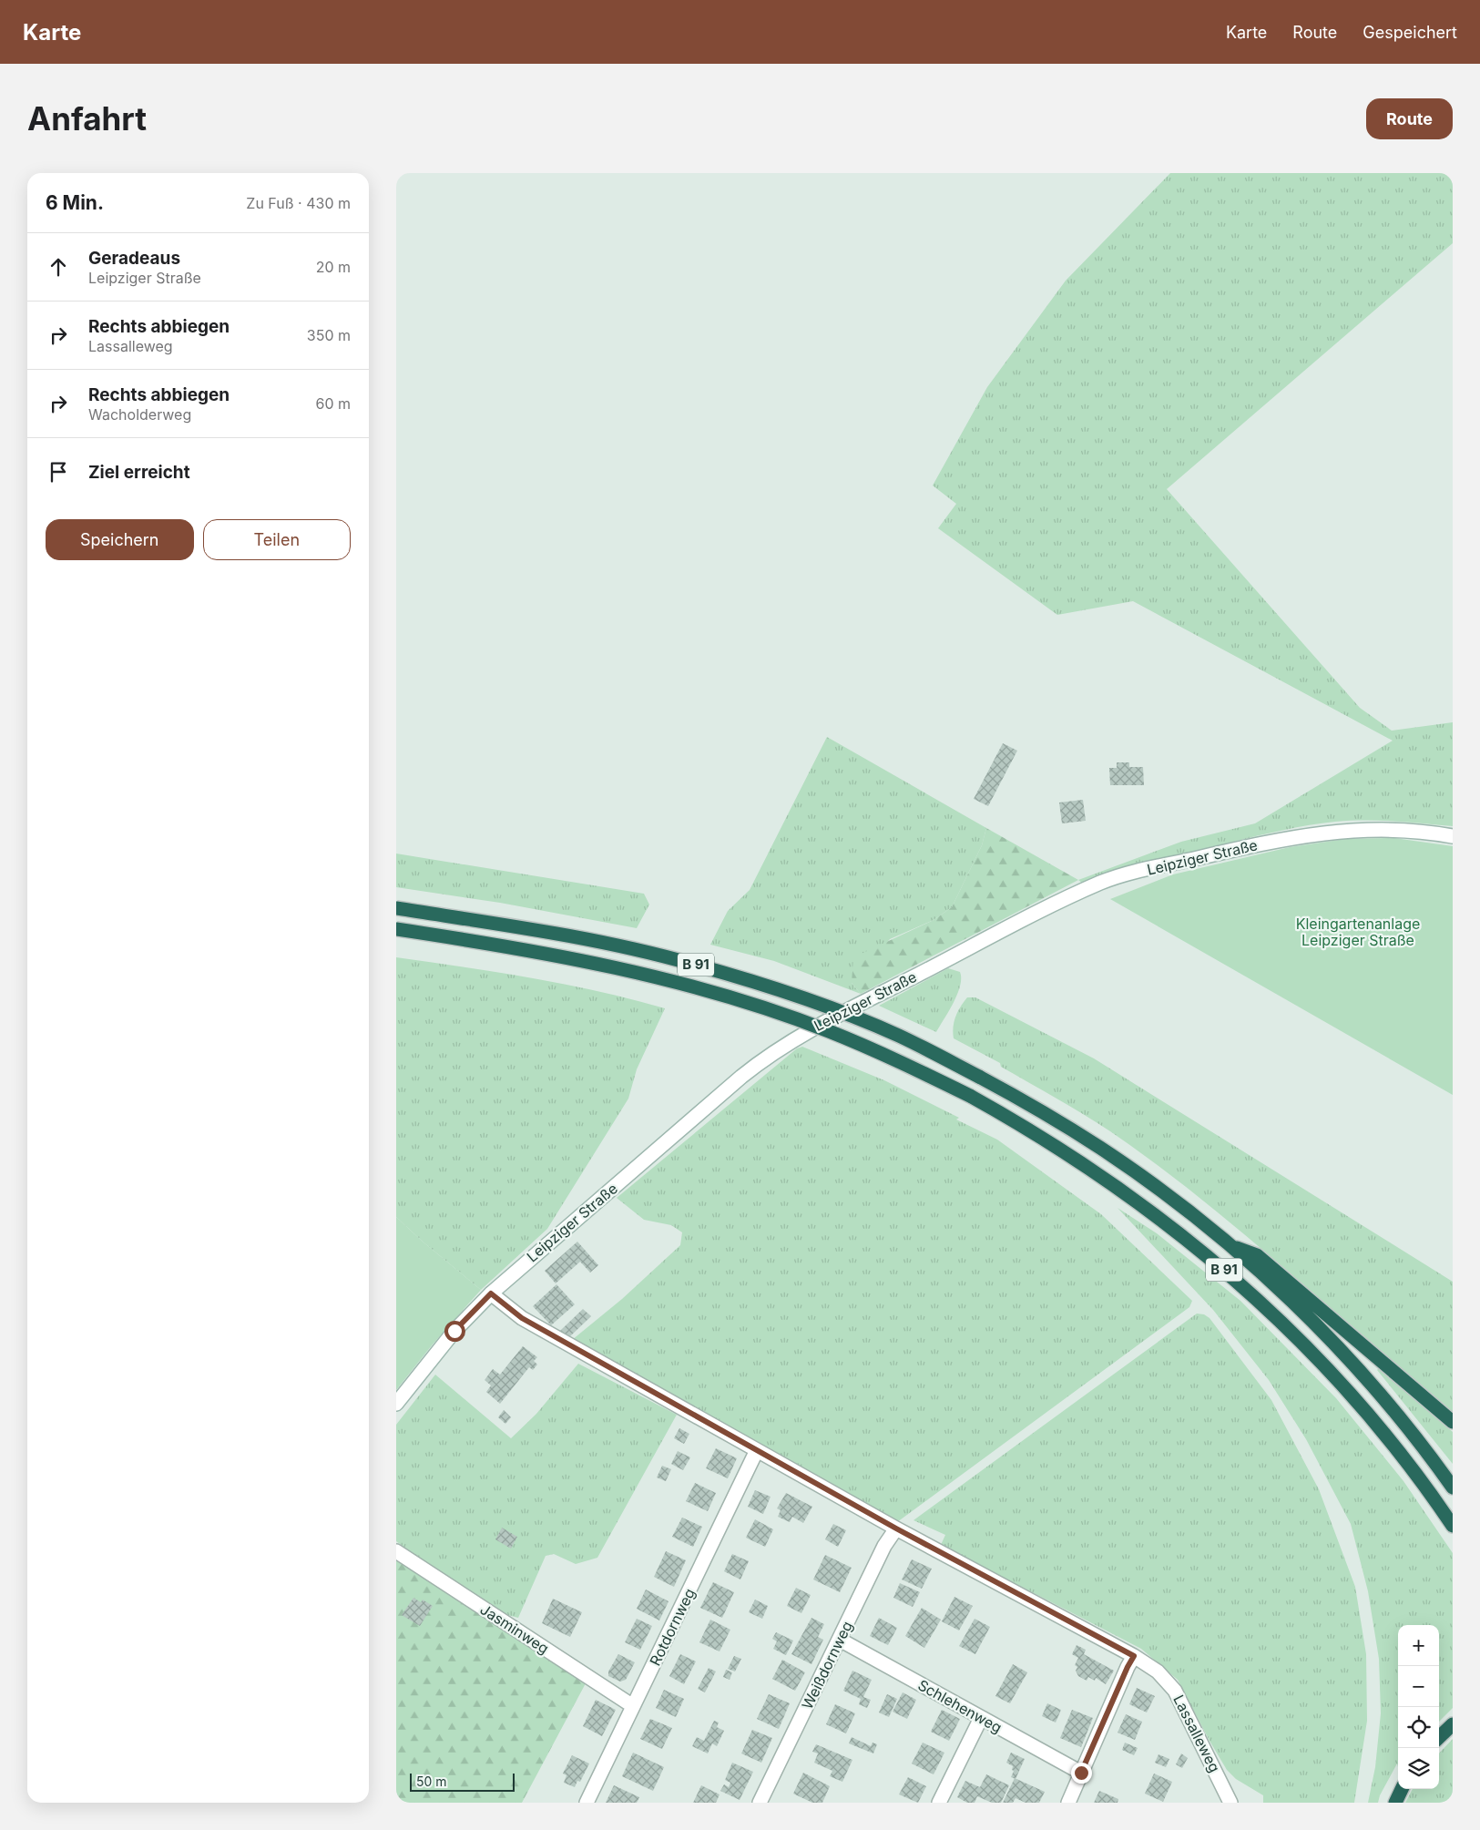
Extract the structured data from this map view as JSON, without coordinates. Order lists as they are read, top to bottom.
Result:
{
  "streets": {
    "highway": ["B 91"],
    "street": [
      "Leipziger Straße",
      "Rotdornweg",
      "Jasminweg",
      "Weißdornweg",
      "Schlehenweg",
      "Lassalleweg"
    ]
  },
  "crossings": [
    ["Leipziger Straße", "Lassalleweg"],
    ["Rotdornweg", "Jasminweg"],
    ["Rotdornweg", "Lassalleweg"],
    ["Weißdornweg", "Schlehenweg"],
    ["Weißdornweg", "Lassalleweg"]
  ],
  "parks": ["Kleingartenanlage Leipziger Straße"],
  "scale_bar": "50 m",
  "page": {
    "header": "Karte",
    "nav": ["Karte", "Route", "Gespeichert"],
    "buttons": [
      "Route",
      ["Speichern", "Teilen"]
    ],
    "title": "Anfahrt",
    "heading": ["6 Min.", "Zu Fuß · 430 m"],
    "list": [
      ["Geradeaus", "Leipziger Straße", "20 m"],
      ["Rechts abbiegen", "Lassalleweg", "350 m"],
      ["Rechts abbiegen", "Wacholderweg", "60 m"],
      "Ziel erreicht"
    ],
    "map_buttons": ["+", "−"],
    "scale": "50 m"
  }
}
